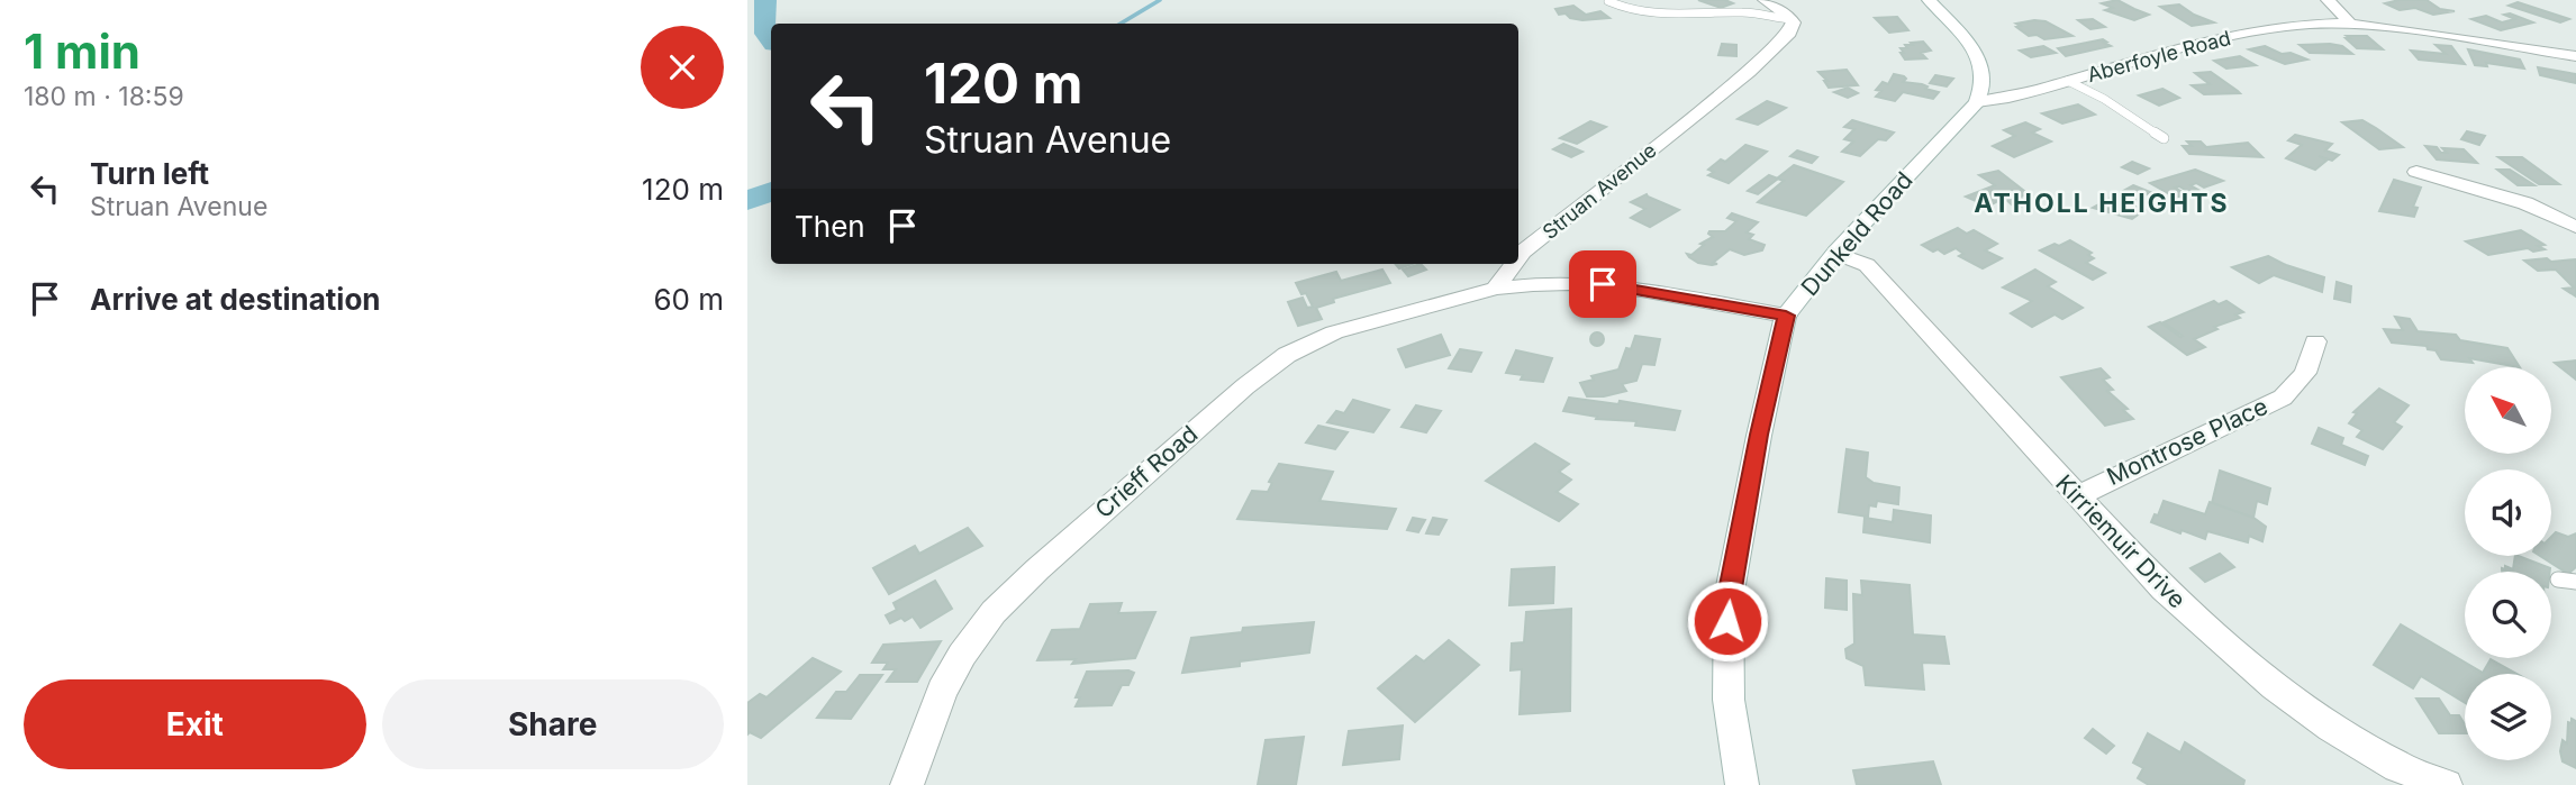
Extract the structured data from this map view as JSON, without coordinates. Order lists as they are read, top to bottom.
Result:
{
  "streets": {
    "street": [
      "Aberfoyle Road",
      "Struan Avenue",
      "Dunkeld Road",
      "Montrose Place",
      "Crieff Road",
      "Kirriemuir Drive"
    ]
  },
  "crossings": [
    ["Aberfoyle Road", "Dunkeld Road"],
    ["Struan Avenue", "Crieff Road"],
    ["Dunkeld Road", "Kirriemuir Drive"],
    ["Montrose Place", "Kirriemuir Drive"]
  ],
  "districts": ["ATHOLL HEIGHTS"],
  "north": "top left",
  "page": {
    "heading": ["1 min", "180 m · 18:59"],
    "turn": ["120 m", "Struan Avenue"],
    "list": [
      {
        "name": "Turn left",
        "note": "Struan Avenue",
        "value": "120 m"
      },
      {
        "name": "Arrive at destination",
        "value": "60 m"
      }
    ],
    "then": "Then",
    "buttons": ["Exit", "Share"]
  }
}
